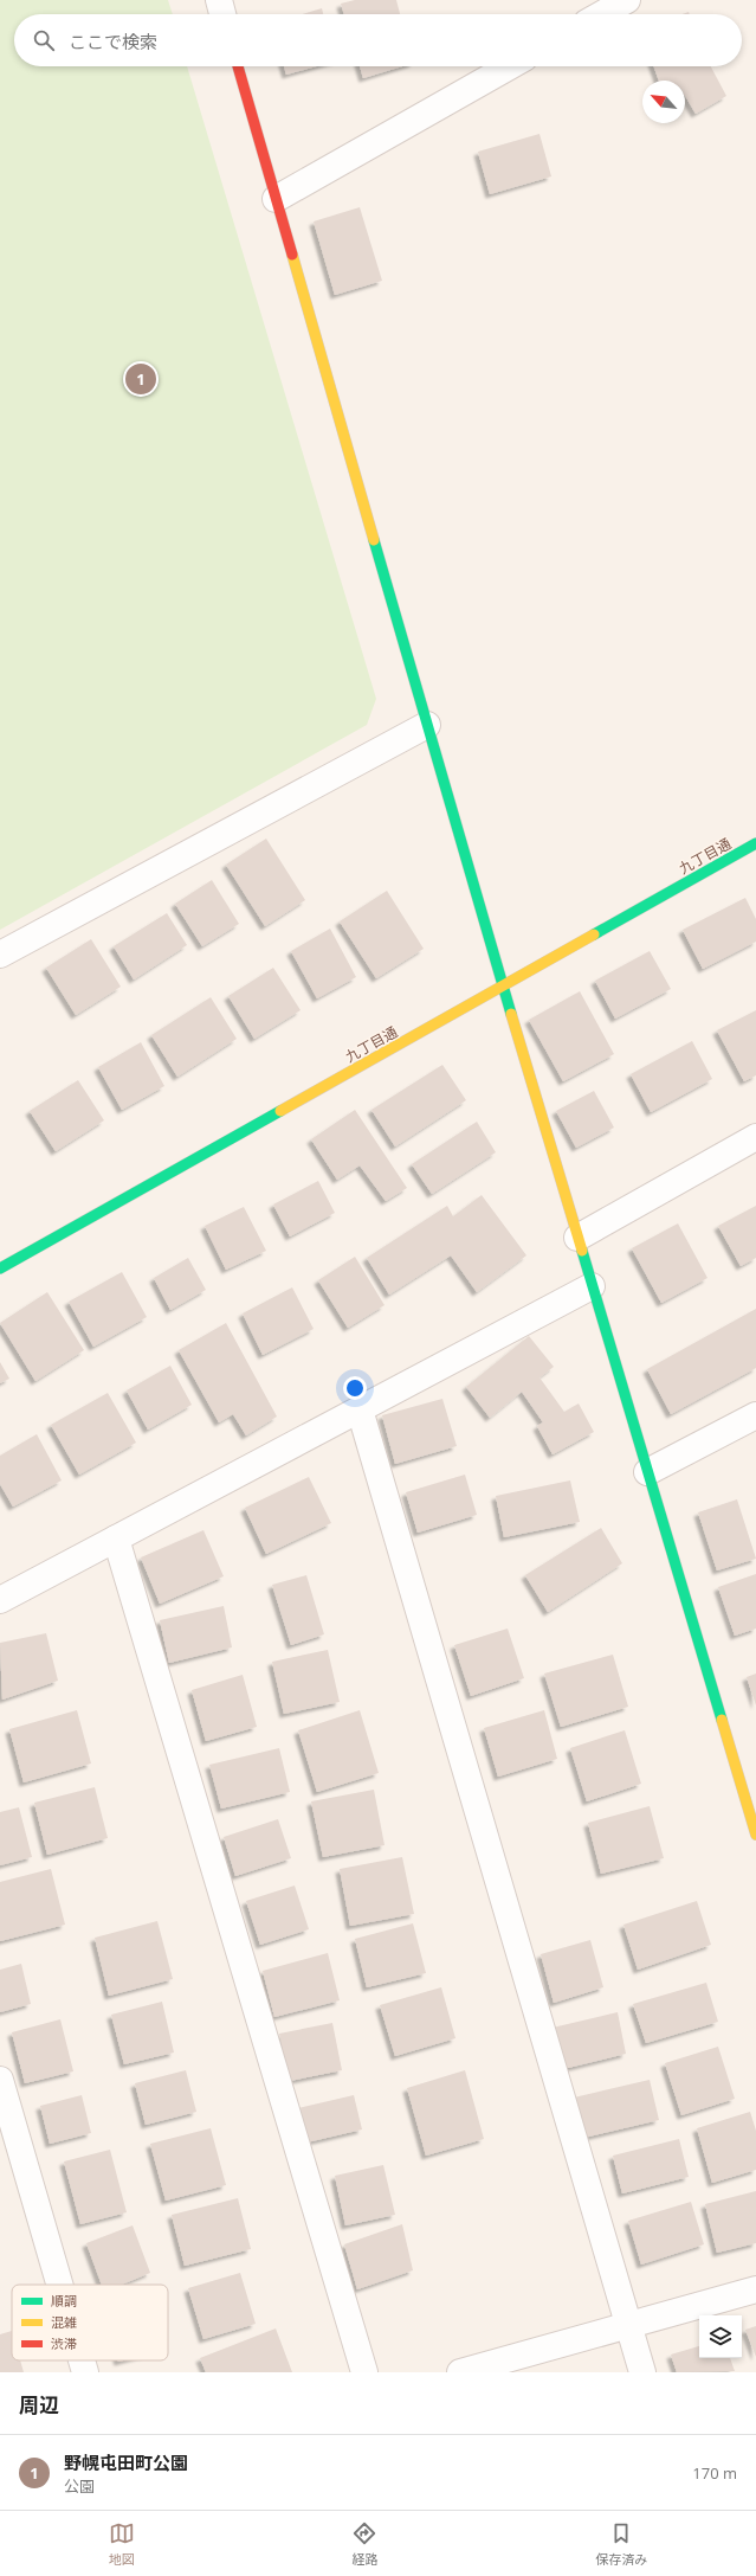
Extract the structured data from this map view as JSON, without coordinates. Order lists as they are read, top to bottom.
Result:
{
  "streets": {
    "street": ["九丁目通"]
  },
  "legend": ["順調", "混雑", "渋滞"],
  "north": "top left",
  "page": {
    "search": "ここで検索",
    "pins": "1",
    "heading": "周辺",
    "list": [
      {
        "mark": "1",
        "name": "野幌屯田町公園",
        "note": "公園",
        "value": "170 m"
      }
    ],
    "nav": ["地図", "経路", "保存済み"]
  }
}
